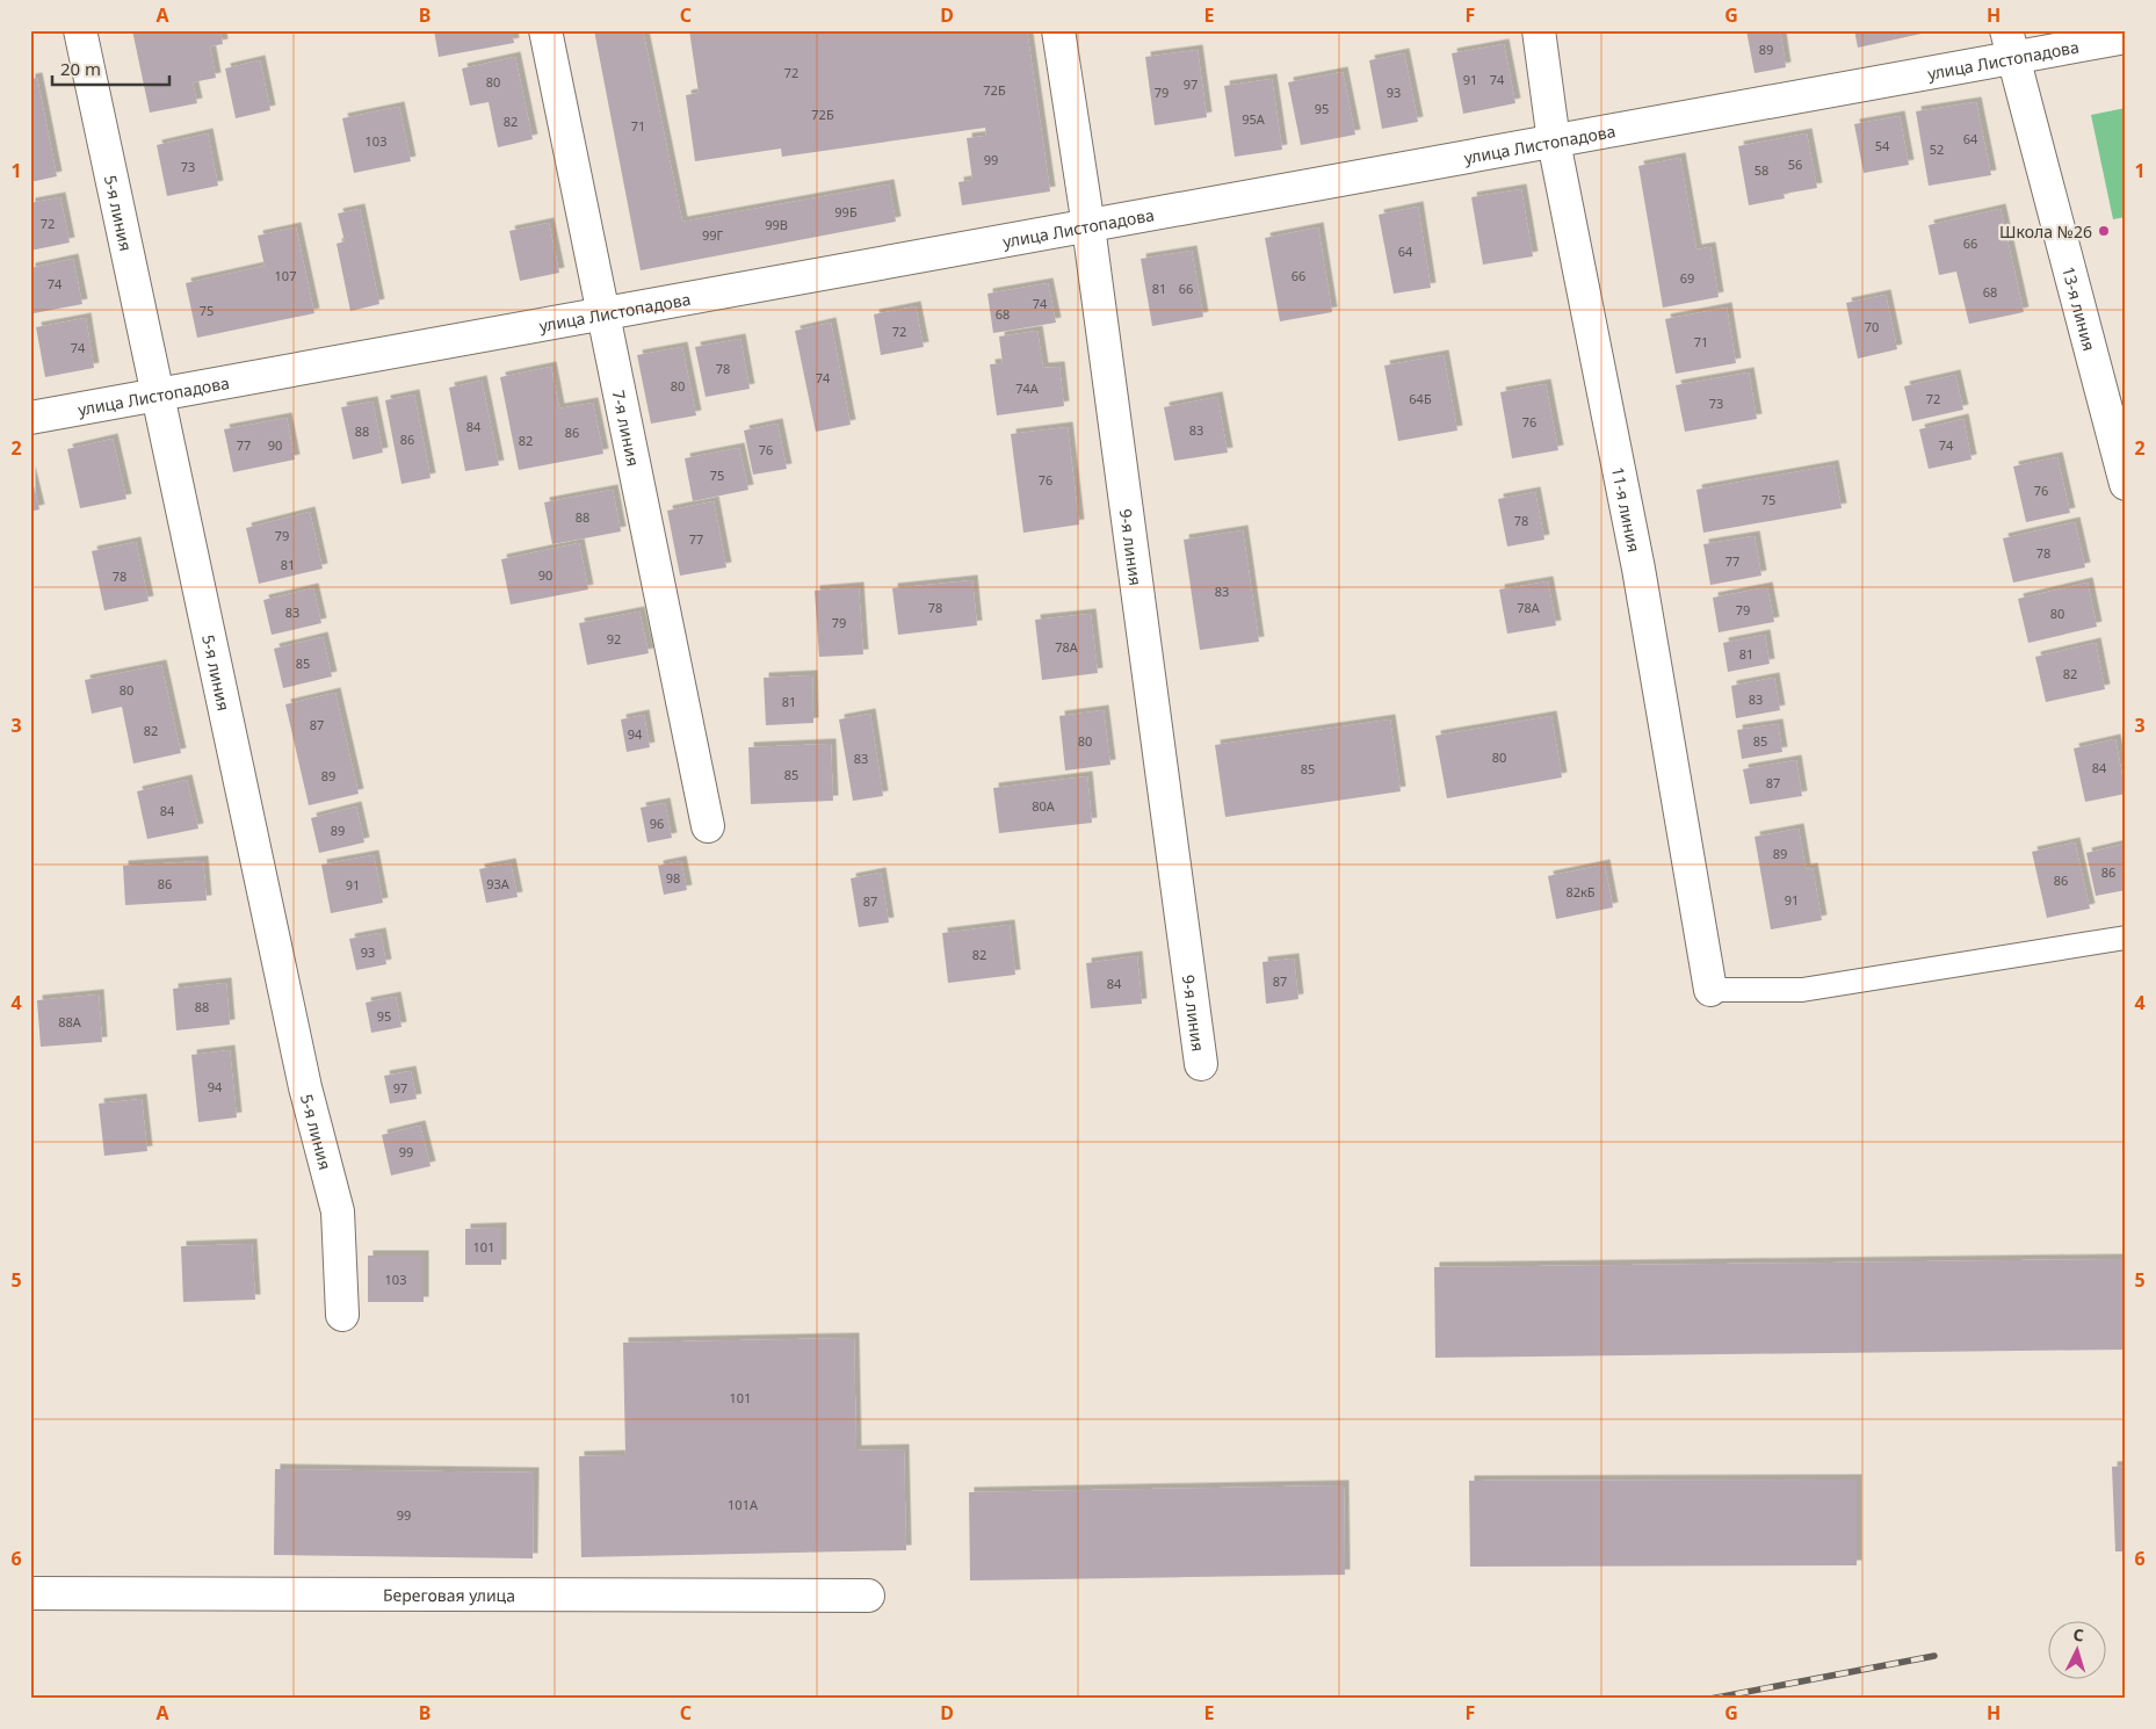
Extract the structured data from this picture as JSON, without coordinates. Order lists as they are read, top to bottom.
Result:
{
  "streets": {
    "street": [
      "улица Листопадова",
      "5-я линия",
      "13-я линия",
      "7-я линия",
      "11-я линия",
      "9-я линия",
      "Береговая улица"
    ]
  },
  "crossings": [
    ["улица Листопадова", "5-я линия"],
    ["улица Листопадова", "13-я линия"],
    ["улица Листопадова", "7-я линия"],
    ["улица Листопадова", "11-я линия"],
    ["улица Листопадова", "9-я линия"]
  ],
  "places": ["Школа №26"],
  "house_numbers": [
    "89",
    "72",
    "91",
    "74",
    "80",
    "97",
    "72Б",
    "79",
    "93",
    "95",
    "72Б",
    "95А",
    "82",
    "71",
    "64",
    "103",
    "54",
    "52",
    "99",
    "56",
    "73",
    "58",
    "99Б",
    "72",
    "99В",
    "99Г",
    "66",
    "64",
    "107",
    "66",
    "69",
    "74",
    "81",
    "66",
    "68",
    "74",
    "75",
    "68",
    "70",
    "72",
    "71",
    "74",
    "78",
    "74",
    "80",
    "74А",
    "64Б",
    "72",
    "73",
    "76",
    "84",
    "83",
    "88",
    "86",
    "86",
    "82",
    "77",
    "90",
    "74",
    "76",
    "75",
    "76",
    "76",
    "75",
    "88",
    "78",
    "79",
    "77",
    "78",
    "77",
    "81",
    "90",
    "78",
    "83",
    "78",
    "78А",
    "79",
    "83",
    "80",
    "79",
    "92",
    "78А",
    "81",
    "85",
    "82",
    "80",
    "83",
    "81",
    "87",
    "82",
    "94",
    "80",
    "85",
    "80",
    "83",
    "84",
    "85",
    "85",
    "89",
    "87",
    "80А",
    "84",
    "96",
    "89",
    "89",
    "86",
    "98",
    "86",
    "86",
    "93А",
    "91",
    "82кБ",
    "91",
    "87",
    "93",
    "82",
    "87",
    "84",
    "88",
    "95",
    "88А",
    "94",
    "97",
    "99",
    "101",
    "103",
    "101",
    "101А",
    "99"
  ],
  "scale_bar": "20 m",
  "north": "top",
  "grid": {
    "columns": [
      "A",
      "B",
      "C",
      "D",
      "E",
      "F",
      "G",
      "H"
    ],
    "rows": [
      "1",
      "2",
      "3",
      "4",
      "5",
      "6"
    ]
  }
}
